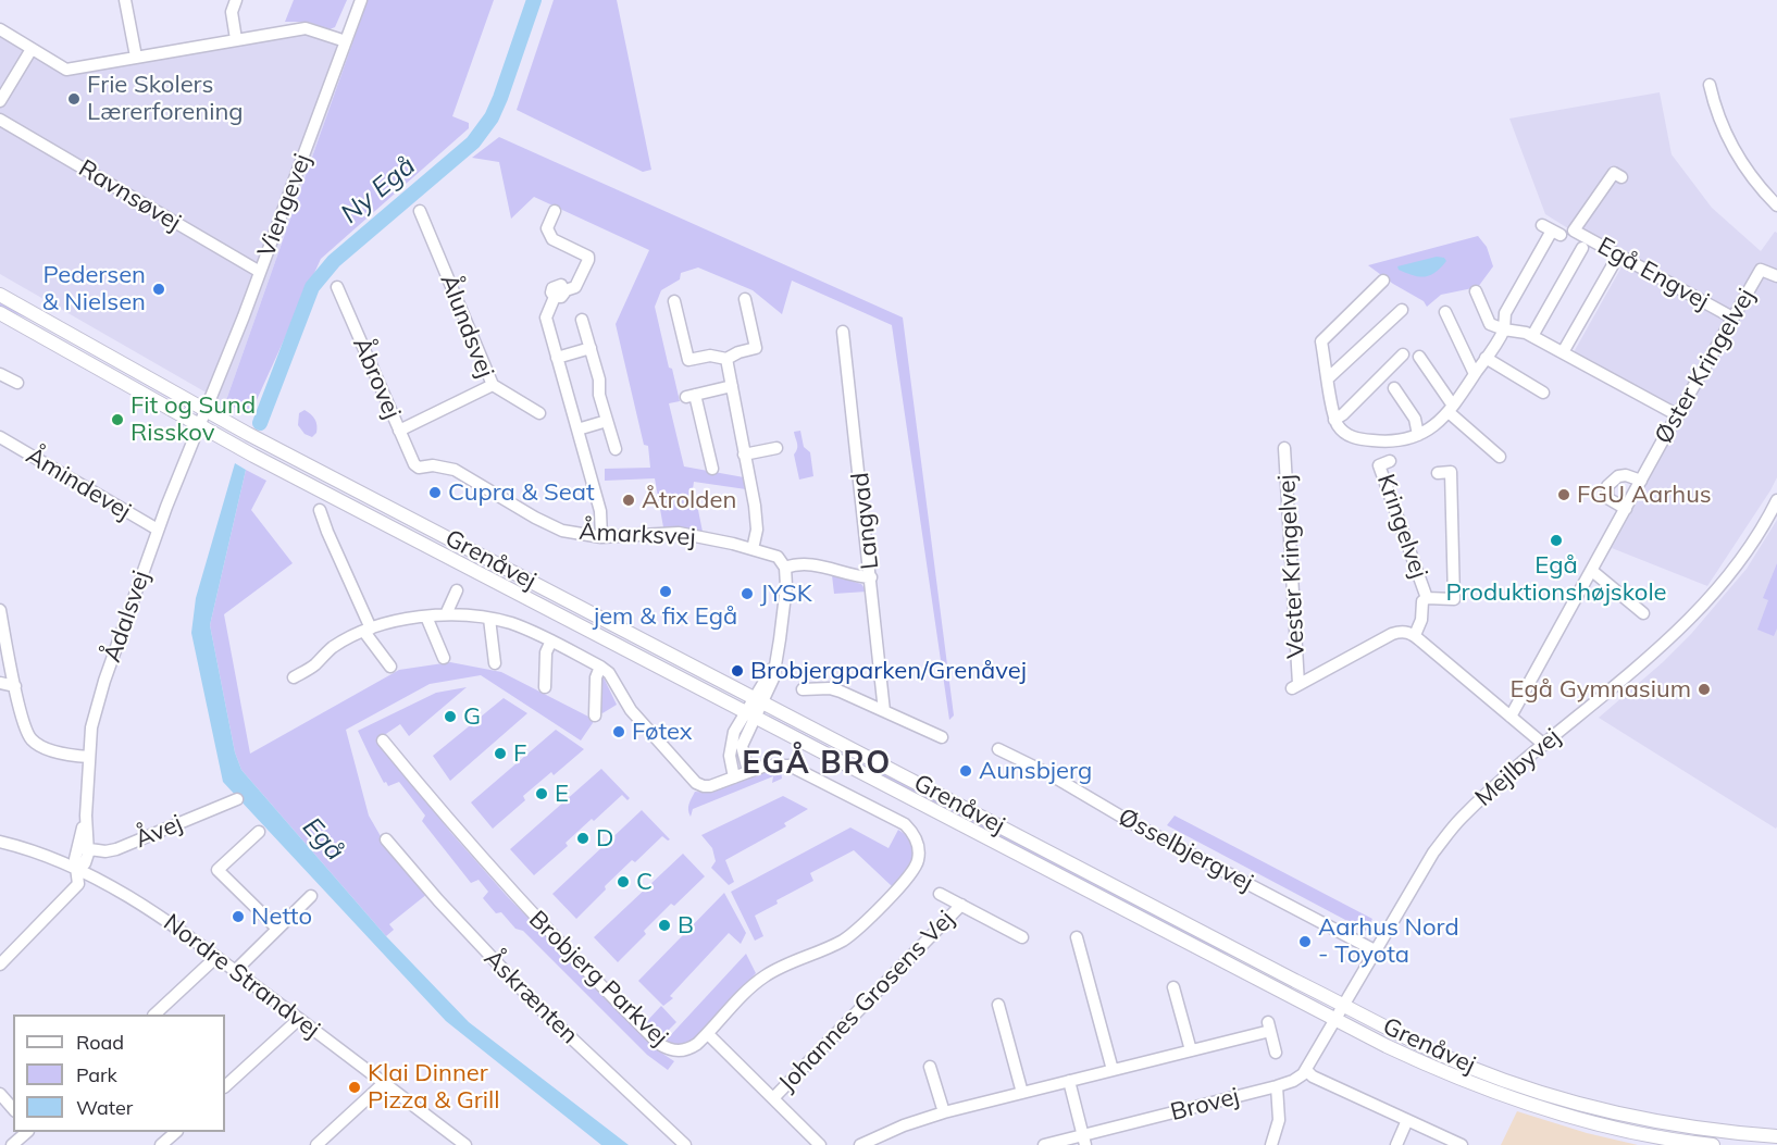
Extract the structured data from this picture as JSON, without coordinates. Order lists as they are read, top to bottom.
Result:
{
  "streets": {
    "main road": ["Grenåvej"],
    "street": [
      "Ravnsøvej",
      "Viengevej",
      "Egå Engvej",
      "Ålundsvej",
      "Øster Kringelvej",
      "Åbrovej",
      "Åmindevej",
      "Langvad",
      "Kringelvej",
      "Åmarksvej",
      "Vester Kringelvej",
      "Ådalsvej",
      "Mejlbyvej",
      "Åvej",
      "Øsselbjergvej",
      "Nordre Strandvej",
      "Brobjerg Parkvej",
      "Åskrænten",
      "Johannes Grosens Vej",
      "Brovej"
    ]
  },
  "crossings": [
    ["Ravnsøvej", "Viengevej"],
    ["Viengevej", "Grenåvej"],
    ["Viengevej", "Ådalsvej"],
    ["Egå Engvej", "Øster Kringelvej"],
    ["Ålundsvej", "Åbrovej"],
    ["Åbrovej", "Åmarksvej"],
    ["Åmindevej", "Ådalsvej"],
    ["Kringelvej", "Vester Kringelvej"],
    ["Grenåvej", "Ådalsvej"],
    ["Grenåvej", "Mejlbyvej"],
    ["Ådalsvej", "Åvej"],
    ["Mejlbyvej", "Øsselbjergvej"]
  ],
  "districts": ["EGÅ BRO"],
  "water": ["Ny Egå", "Egå"],
  "places": [
    "Frie Skolers Lærerforening",
    "Pedersen & Nielsen",
    "Fit og Sund Risskov",
    "Cupra & Seat",
    "FGU Aarhus",
    "Åtrolden",
    "Egå Produktionshøjskole",
    "jem & fix Egå",
    "JYSK",
    "Brobjergparken/Grenåvej",
    "Egå Gymnasium",
    "G",
    "Føtex",
    "F",
    "Aunsbjerg",
    "E",
    "D",
    "C",
    "Netto",
    "B",
    "Aarhus Nord - Toyota",
    "Klai Dinner Pizza & Grill"
  ],
  "legend": ["Road", "Park", "Water"]
}
